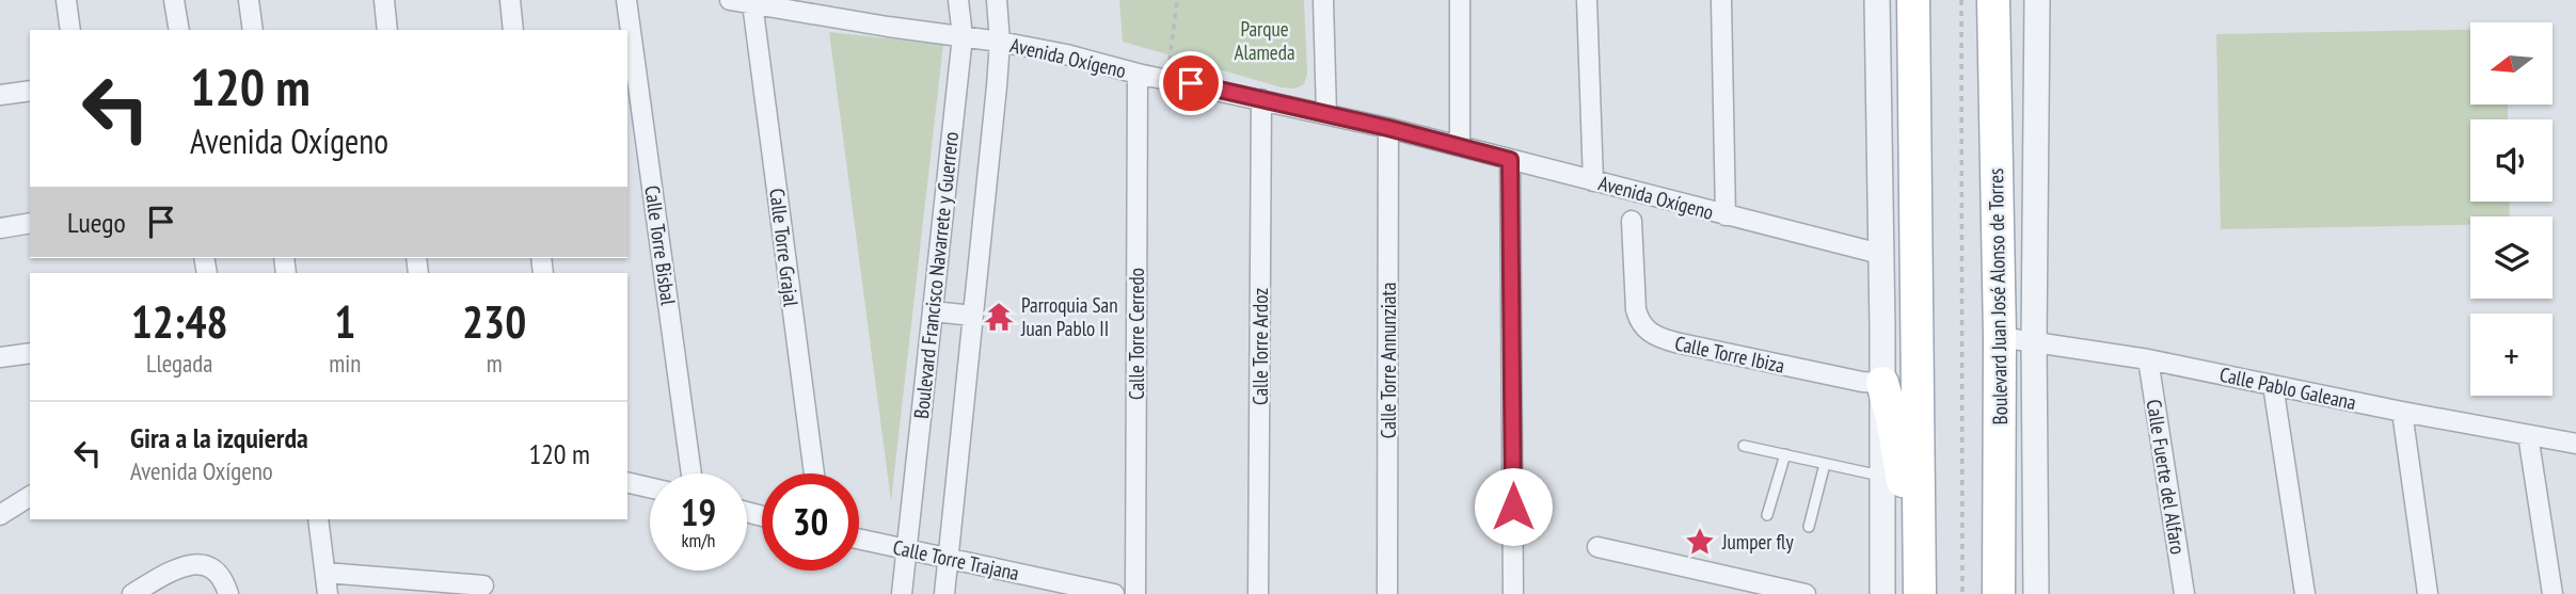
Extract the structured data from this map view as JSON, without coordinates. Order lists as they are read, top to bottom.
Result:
{
  "streets": {
    "main road": ["Boulevard Juan José Alonso de Torres"],
    "street": [
      "Avenida Oxígeno",
      "Calle Torre Bisbal",
      "Calle Torre Grajal",
      "Boulevard Francisco Navarrete y Guerrero",
      "Calle Torre Cerredo",
      "Calle Torre Ardoz",
      "Calle Torre Ibiza",
      "Calle Torre Annunziata",
      "Calle Pablo Galeana",
      "Calle Fuerte del Alfaro",
      "Calle Torre Trajana"
    ]
  },
  "crossings": [
    ["Avenida Oxígeno", "Calle Torre Grajal"],
    ["Avenida Oxígeno", "Boulevard Francisco Navarrete y Guerrero"],
    ["Avenida Oxígeno", "Calle Torre Cerredo"],
    ["Avenida Oxígeno", "Calle Torre Ardoz"],
    ["Avenida Oxígeno", "Calle Torre Annunziata"],
    ["Boulevard Francisco Navarrete y Guerrero", "Calle Torre Trajana"],
    ["Boulevard Juan José Alonso de Torres", "Calle Pablo Galeana"],
    ["Calle Pablo Galeana", "Calle Fuerte del Alfaro"]
  ],
  "parks": ["Parque Alameda"],
  "places": {
    "temple": ["Parroquia San Juan Pablo II"],
    "place": ["Jumper fly"]
  },
  "north": "left",
  "page": {
    "map_buttons": "+",
    "turn": ["120 m", "Avenida Oxígeno"],
    "then": "Luego",
    "eta": [
      "12:48",
      "Llegada",
      "1",
      "min",
      "230",
      "m"
    ],
    "list": [
      {
        "name": "Gira a la izquierda",
        "note": "Avenida Oxígeno",
        "value": "120 m"
      }
    ],
    "speed": "19 km/h",
    "limit": "30"
  }
}
